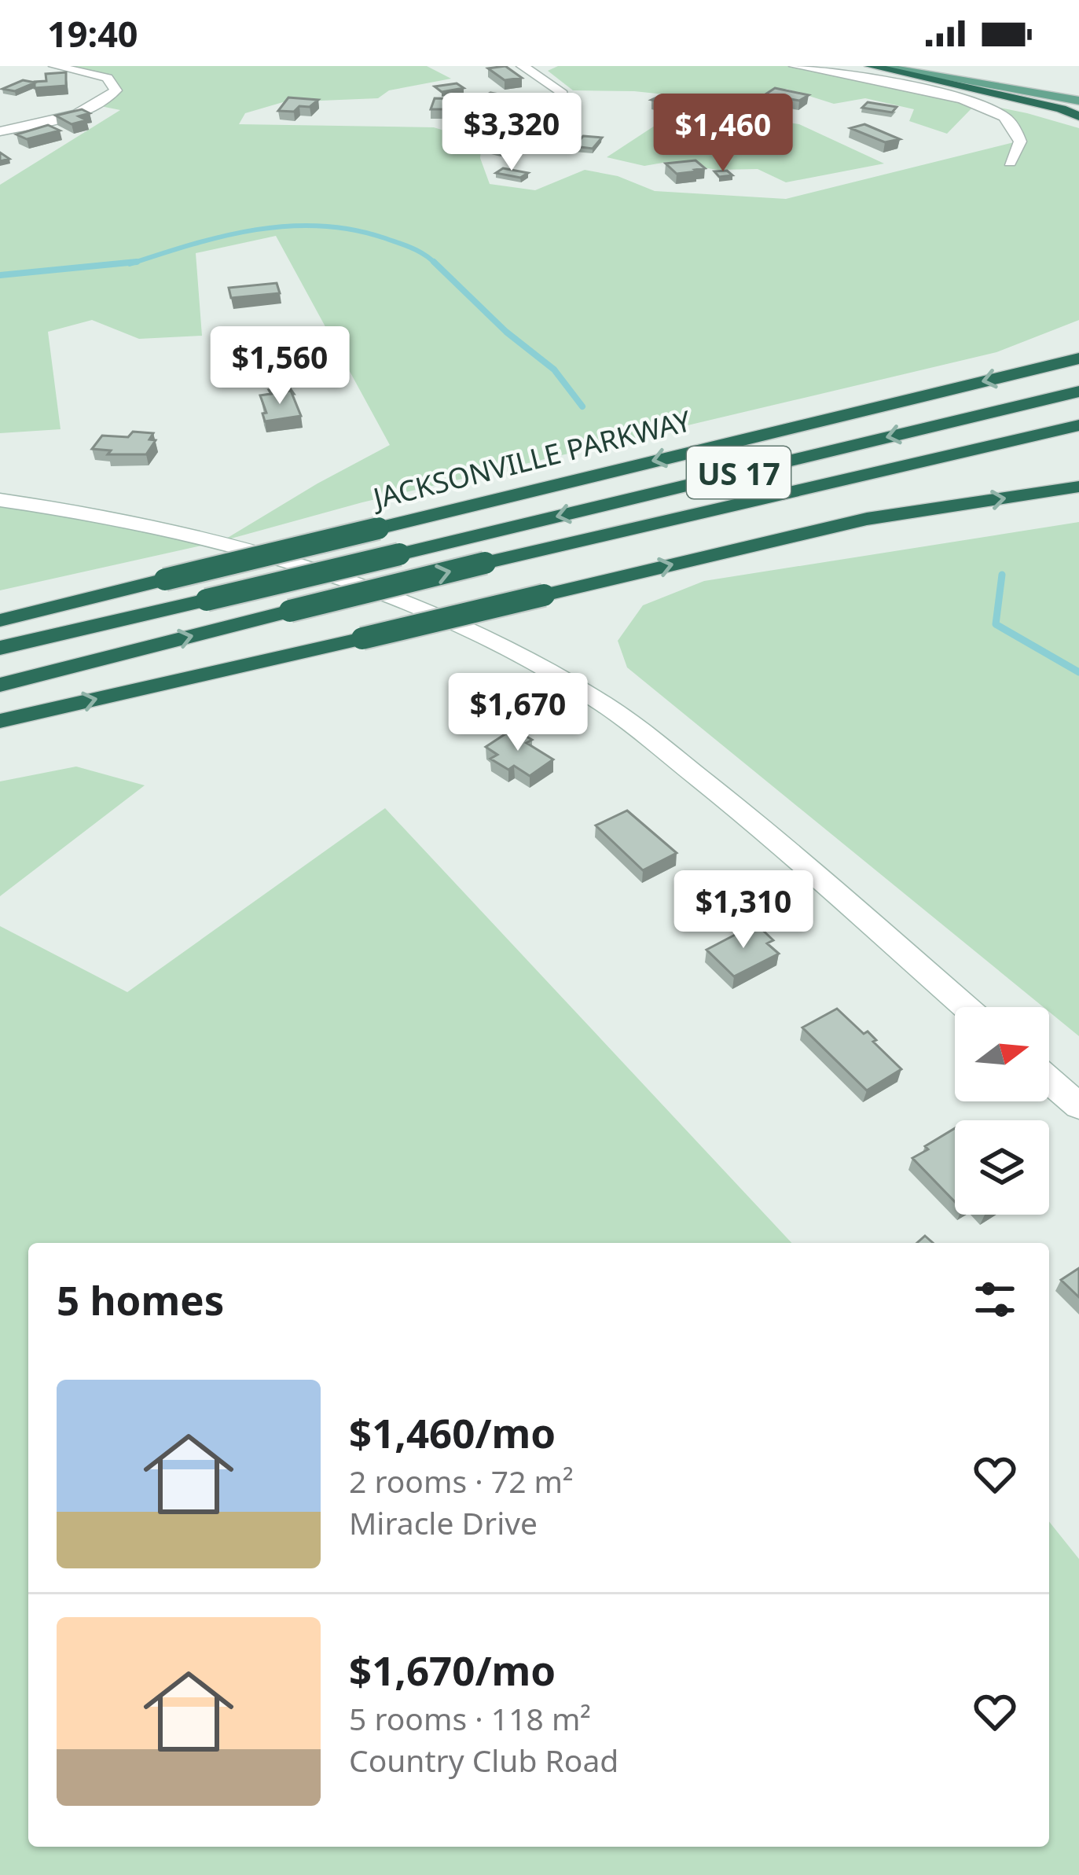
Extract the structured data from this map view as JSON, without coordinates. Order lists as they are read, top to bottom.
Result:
{
  "streets": {
    "highway": ["JACKSONVILLE PARKWAY", "US 17"]
  },
  "north": "right",
  "page": {
    "status": "19:40",
    "price": [
      "$3,320",
      "$1,460",
      "$1,560",
      "$1,670",
      "$1,310"
    ],
    "heading": "5 homes",
    "list": [
      {
        "name": "$1,460/mo",
        "note": "2 rooms · 72 m² · Miracle Drive"
      },
      {
        "name": "$1,670/mo",
        "note": "5 rooms · 118 m² · Country Club Road"
      }
    ]
  }
}
